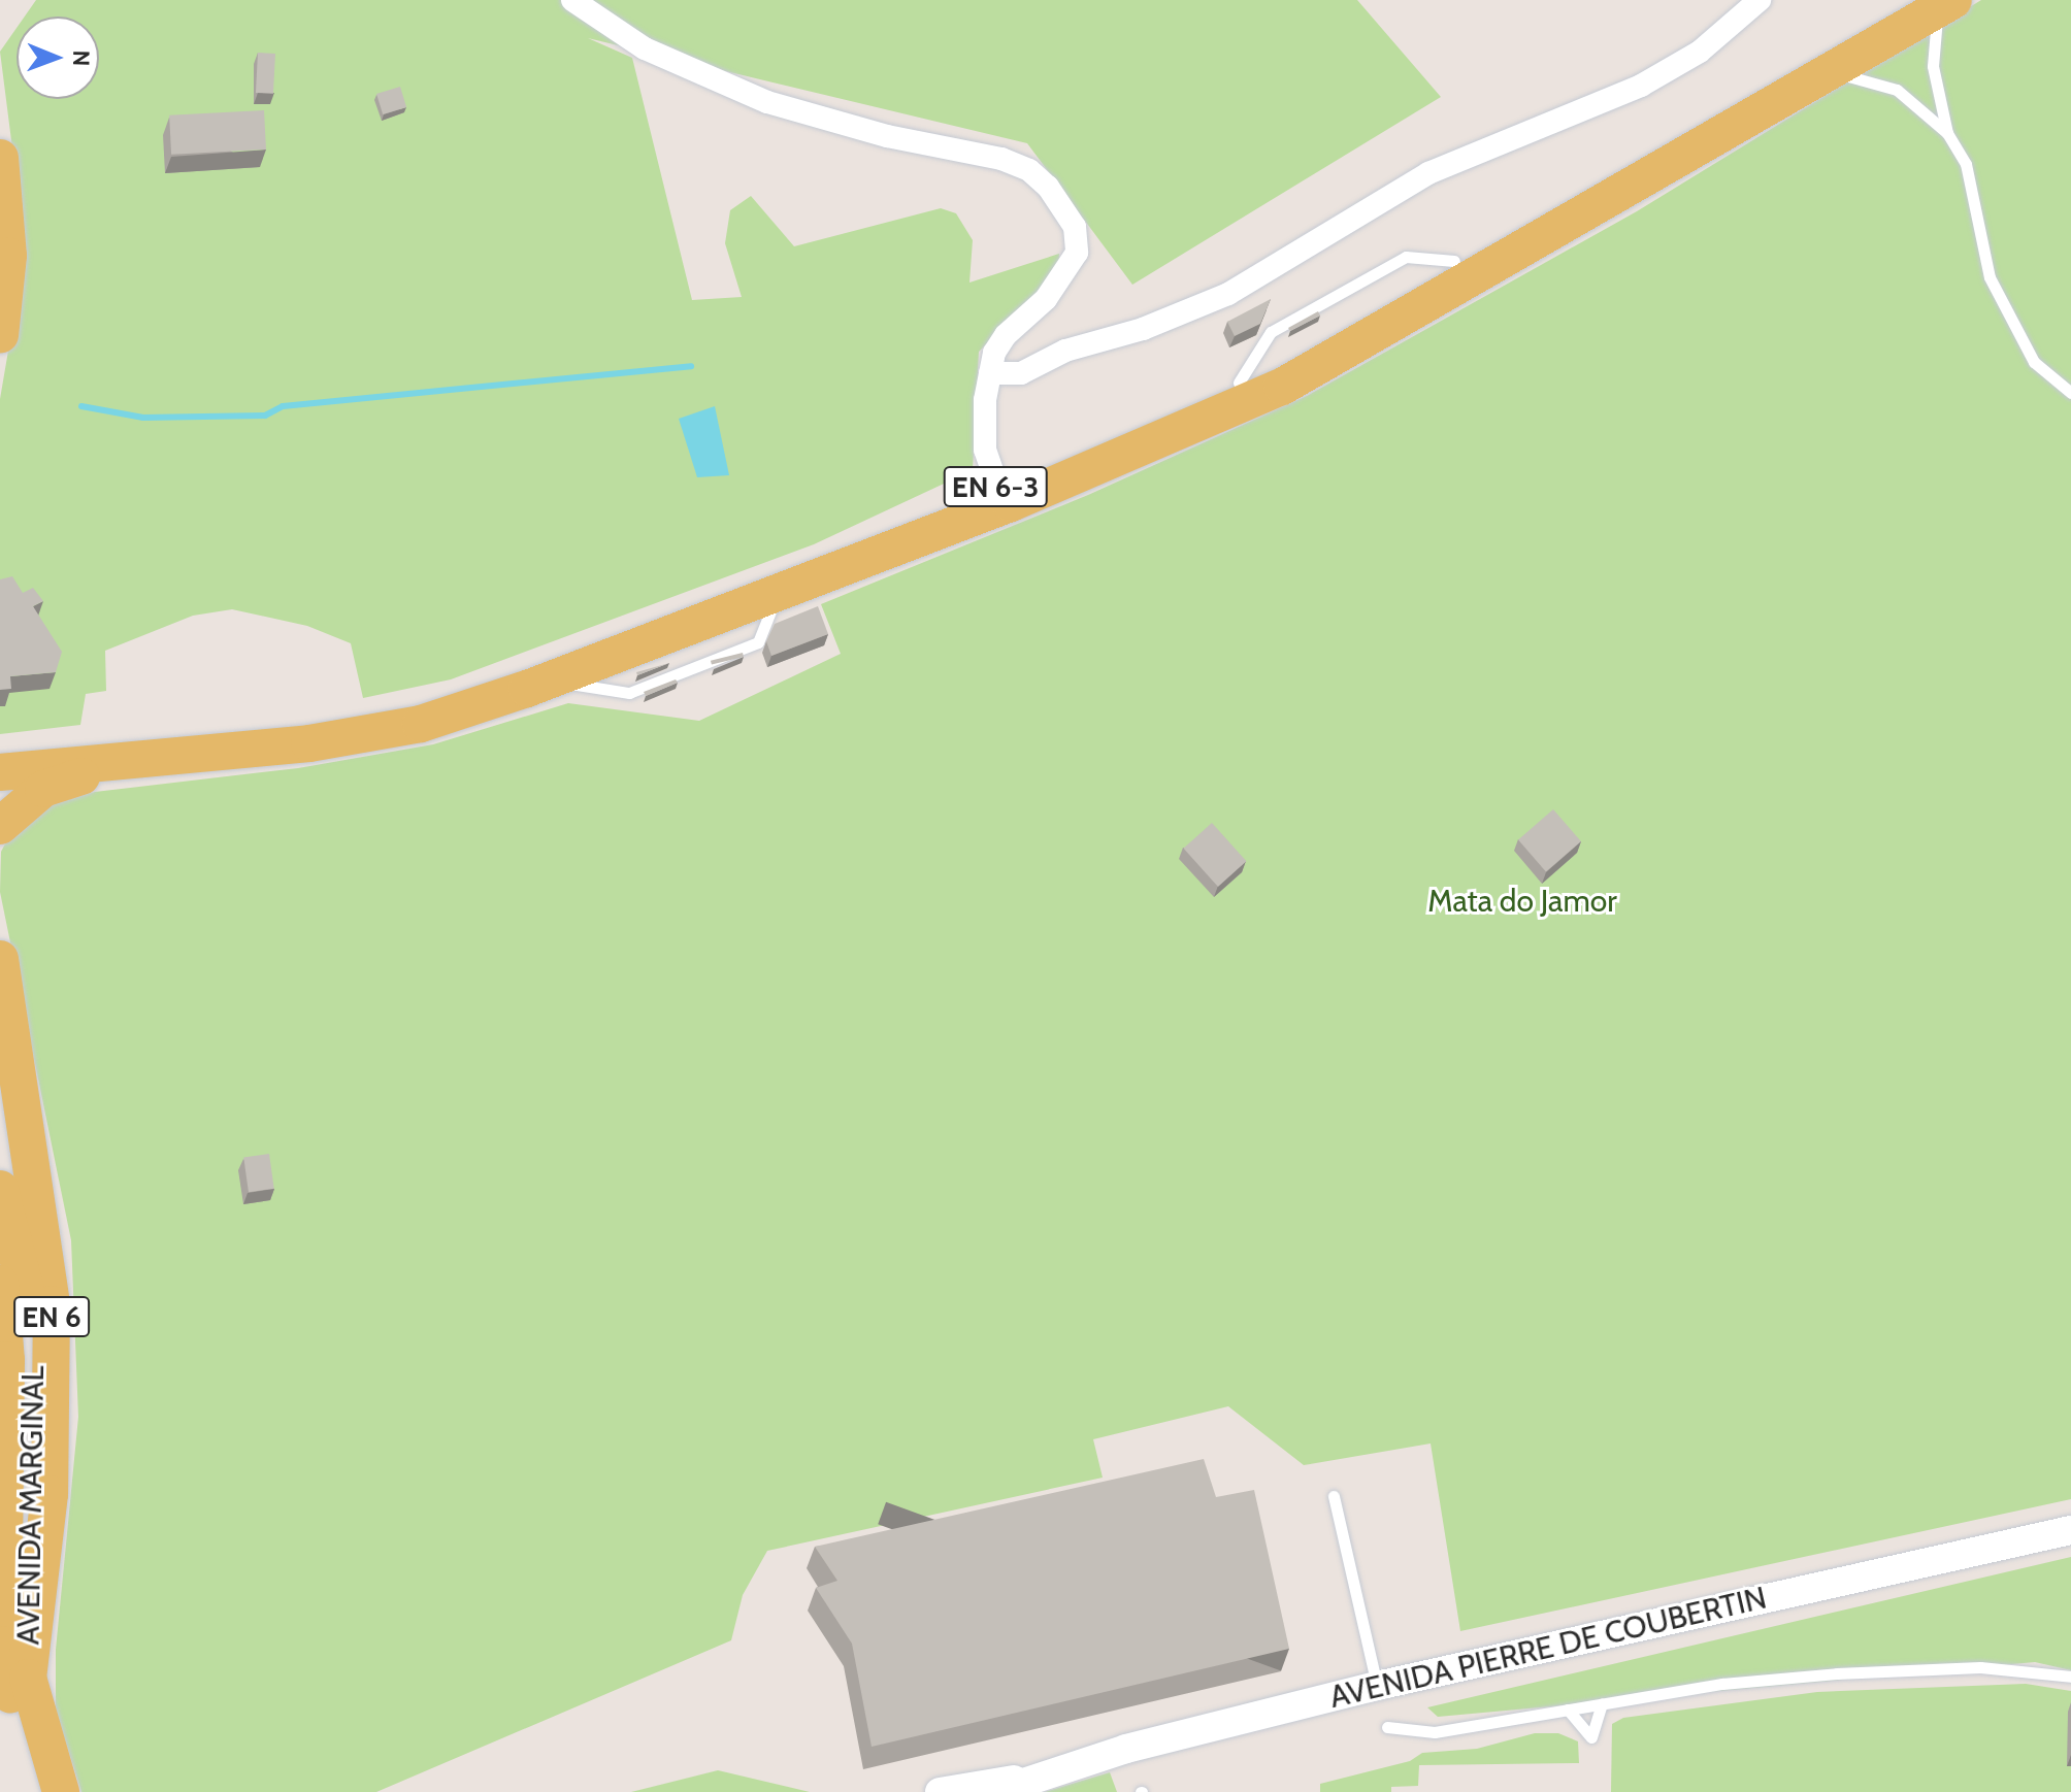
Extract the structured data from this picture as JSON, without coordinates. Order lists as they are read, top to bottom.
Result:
{
  "streets": {
    "main road": ["EN 6-3", "EN 6", "AVENIDA MARGINAL"],
    "street": ["AVENIDA PIERRE DE COUBERTIN"]
  },
  "parks": ["Mata do Jamor"],
  "north": "right"
}
